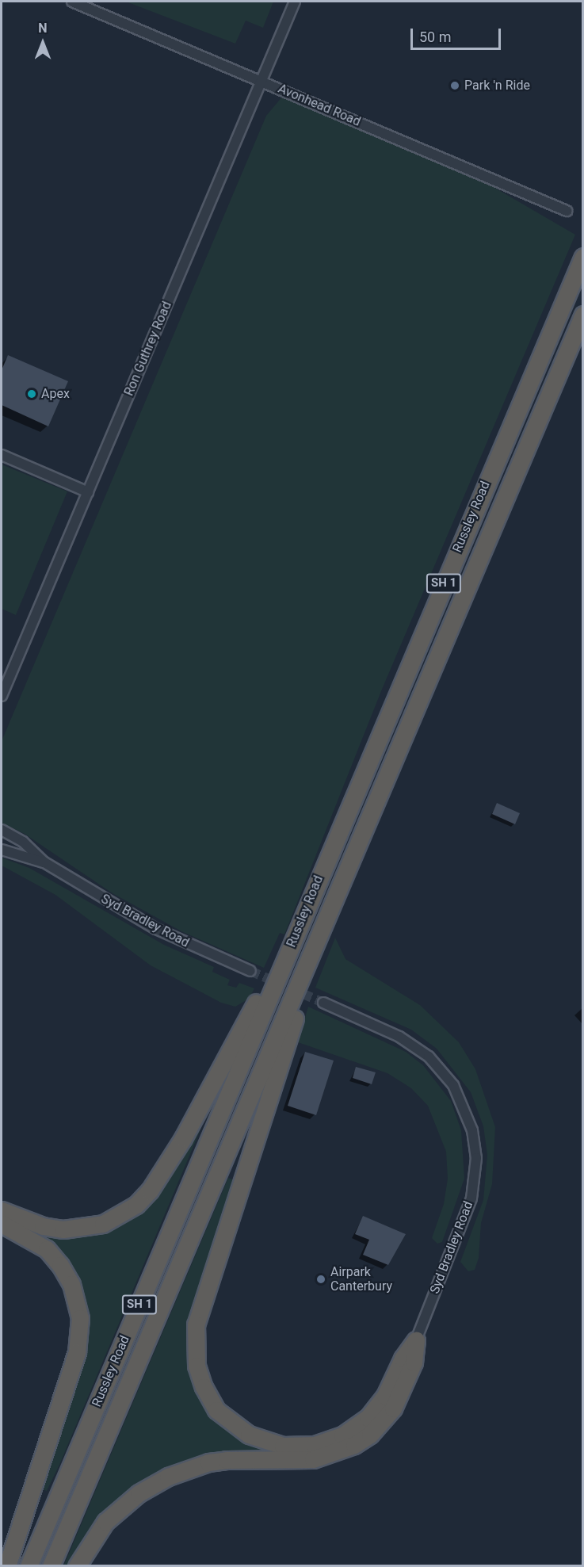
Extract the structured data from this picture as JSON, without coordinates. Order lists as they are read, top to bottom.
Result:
{
  "streets": {
    "highway": ["Russley Road", "SH 1"],
    "street": ["Avonhead Road", "Ron Guthrey Road", "Syd Bradley Road"]
  },
  "crossings": [
    ["Avonhead Road", "Ron Guthrey Road"]
  ],
  "places": ["Park 'n Ride", "Apex", "Airpark Canterbury"],
  "scale_bar": "50 m",
  "north": "top"
}
